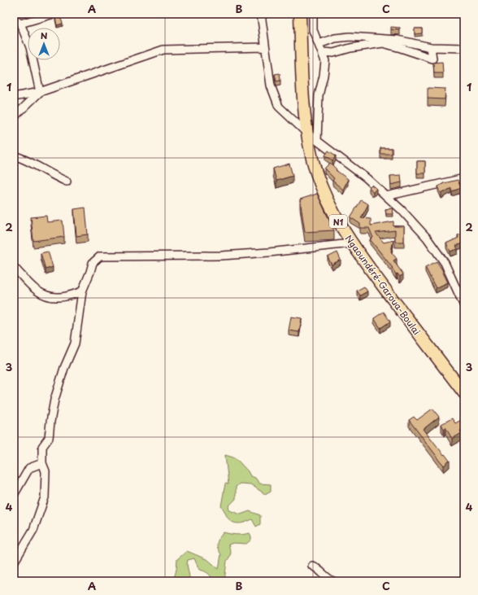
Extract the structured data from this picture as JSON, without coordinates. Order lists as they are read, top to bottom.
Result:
{
  "streets": {
    "highway": ["N1", "Ngaoundéré-Garoua-Boulai"]
  },
  "north": "top",
  "grid": {
    "columns": ["A", "B", "C"],
    "rows": [
      "1",
      "2",
      "3",
      "4"
    ]
  }
}
